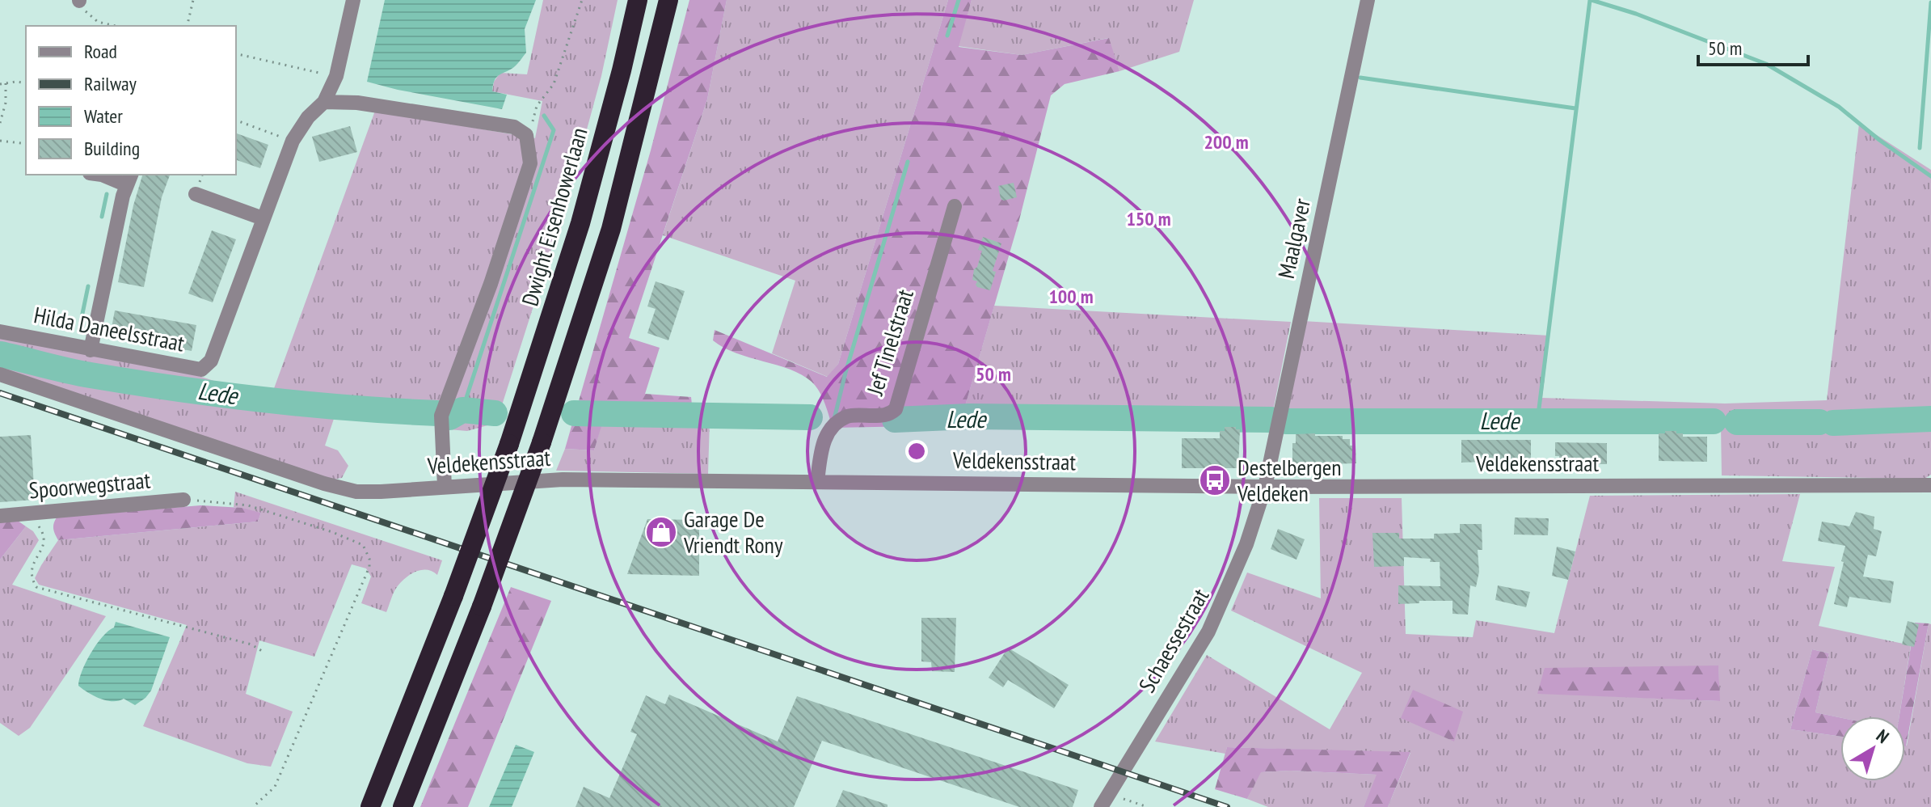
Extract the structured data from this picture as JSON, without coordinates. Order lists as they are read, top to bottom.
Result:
{
  "streets": {
    "highway": ["Dwight Eisenhowerlaan"],
    "street": [
      "Maalgaver",
      "Hilda Daneelsstraat",
      "Jef Tinelstraat",
      "Veldekensstraat",
      "Spoorwegstraat",
      "Schaessestraat"
    ]
  },
  "crossings": [
    ["Maalgaver", "Veldekensstraat"],
    ["Maalgaver", "Schaessestraat"],
    ["Jef Tinelstraat", "Veldekensstraat"],
    ["Veldekensstraat", "Schaessestraat"]
  ],
  "water": ["Lede"],
  "places": {
    "bus stop": ["Destelbergen Veldeken"],
    "shop": ["Garage De Vriendt Rony"]
  },
  "legend": [
    "Road",
    "Railway",
    "Water",
    "Building"
  ],
  "scale_bar": "50 m",
  "north": "top right",
  "rings": [
    "200 m",
    "150 m",
    "100 m",
    "50 m"
  ]
}
